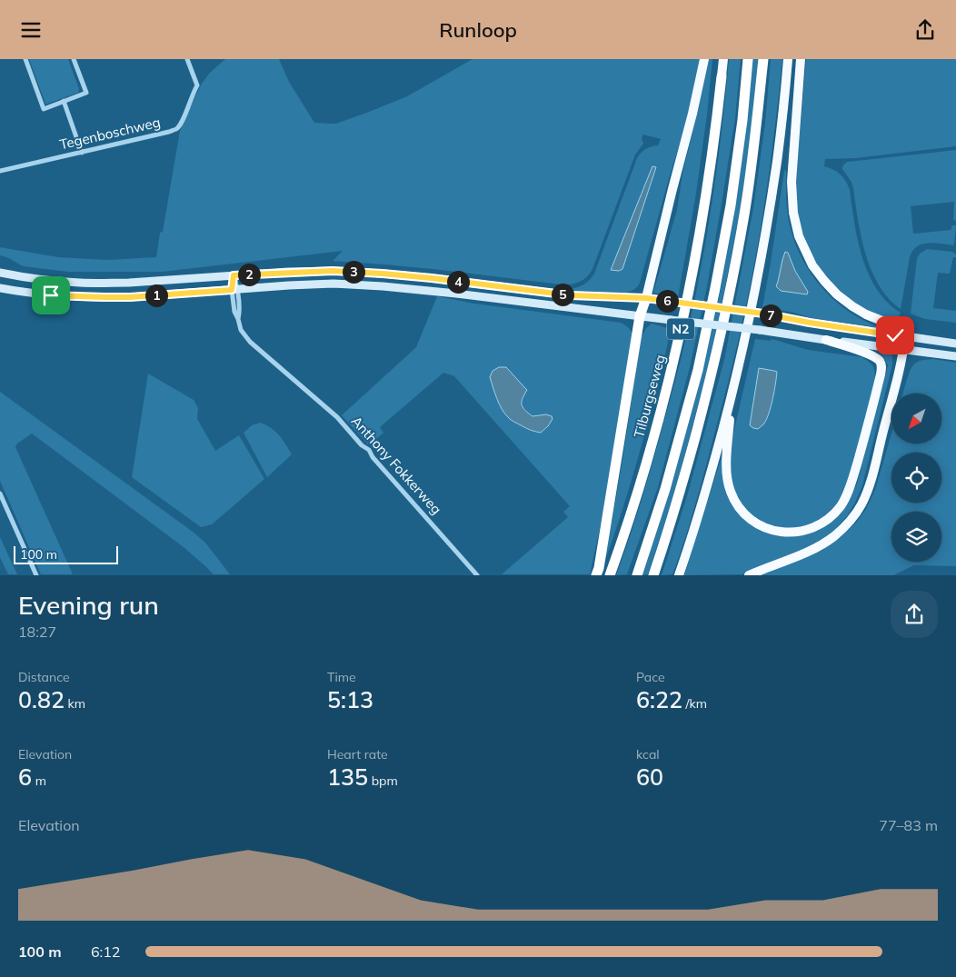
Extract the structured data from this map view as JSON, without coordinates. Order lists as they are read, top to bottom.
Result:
{
  "streets": {
    "highway": ["N2", "Tilburgseweg"],
    "street": ["Tegenboschweg", "Anthony Fokkerweg"]
  },
  "scale_bar": "100 m",
  "north": "bottom left",
  "page": {
    "header": "Runloop",
    "pins": [
      "3",
      "2",
      "4",
      "5",
      "1",
      "6",
      "7"
    ],
    "scale": "100 m",
    "heading": ["Evening run", "18:27"],
    "stats": [
      ["Distance", "0.82 km"],
      ["Time", "5:13"],
      ["Pace", "6:22 /km"],
      ["Elevation", "6 m"],
      ["Heart rate", "135 bpm"],
      ["kcal", "60"]
    ],
    "chart": ["Elevation", "77–83 m"],
    "list": [
      {
        "name": "100 m",
        "note": "6:12"
      }
    ]
  }
}
